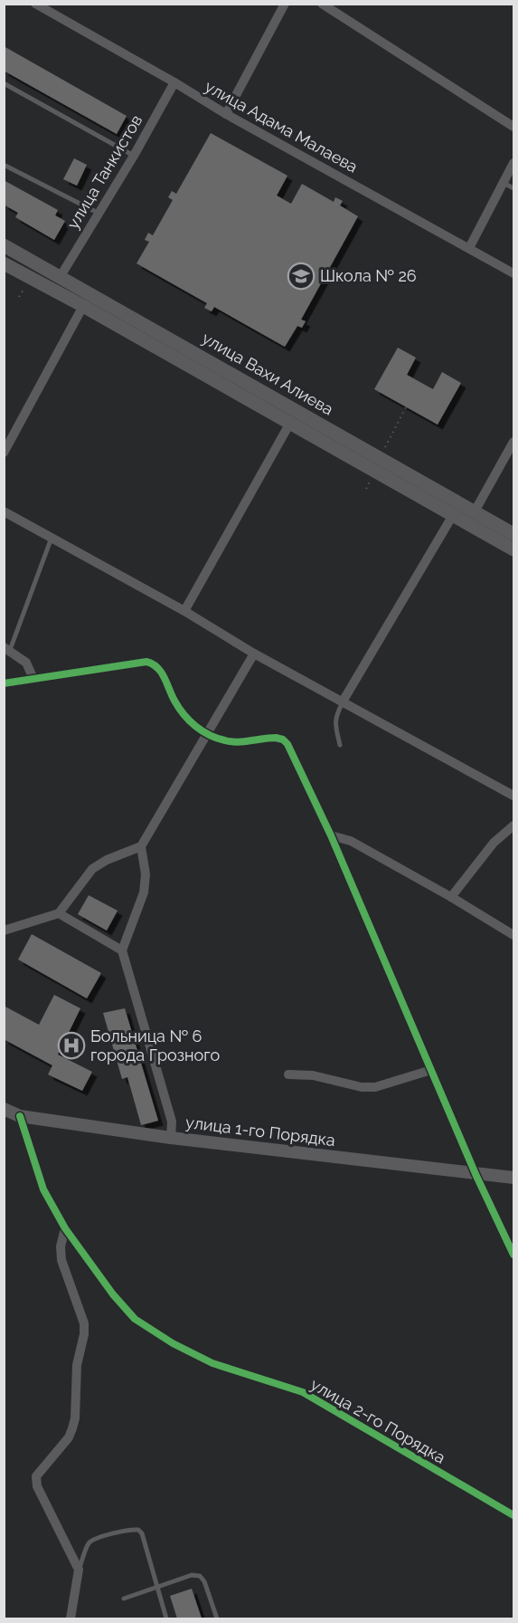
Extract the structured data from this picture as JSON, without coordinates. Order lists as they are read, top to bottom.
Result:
{
  "streets": {
    "main road": ["улица Вахи Алиева"],
    "street": [
      "улица Адама Малаева",
      "улица Танкистов",
      "улица 1-го Порядка",
      "улица 2-го Порядка"
    ]
  },
  "crossings": [
    ["улица Адама Малаева", "улица Танкистов"],
    ["улица Танкистов", "улица Вахи Алиева"],
    ["улица 1-го Порядка", "улица 2-го Порядка"]
  ],
  "places": {
    "school or university": ["Школа № 26"],
    "hospital": ["Больница № 6 города Грозного"]
  }
}
